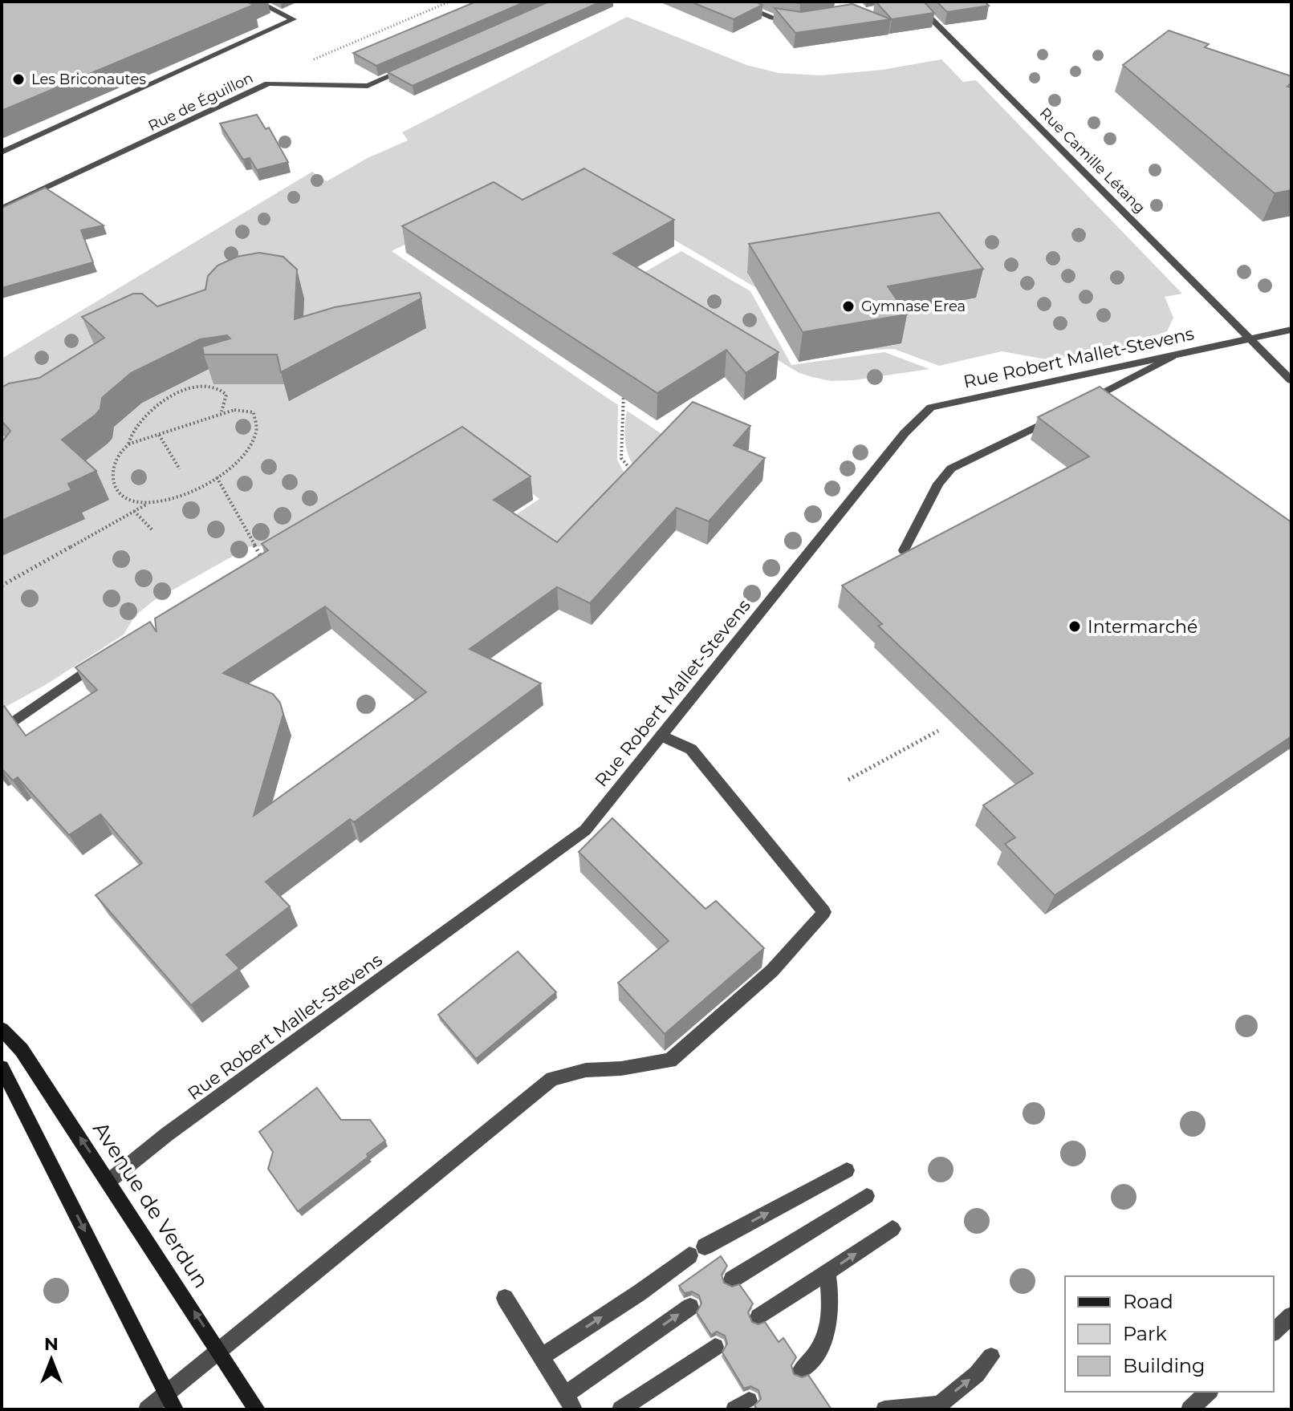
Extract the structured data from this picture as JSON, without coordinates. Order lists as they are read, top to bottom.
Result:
{
  "streets": {
    "main road": ["Avenue de Verdun"],
    "street": ["Rue de Éguillon", "Rue Camille Létang", "Rue Robert Mallet-Stevens"]
  },
  "crossings": [
    ["Rue Camille Létang", "Rue Robert Mallet-Stevens"],
    ["Rue Robert Mallet-Stevens", "Avenue de Verdun"]
  ],
  "places": ["Les Briconautes", "Gymnase Erea", "Intermarché"],
  "legend": ["Road", "Park", "Building"],
  "north": "top"
}
